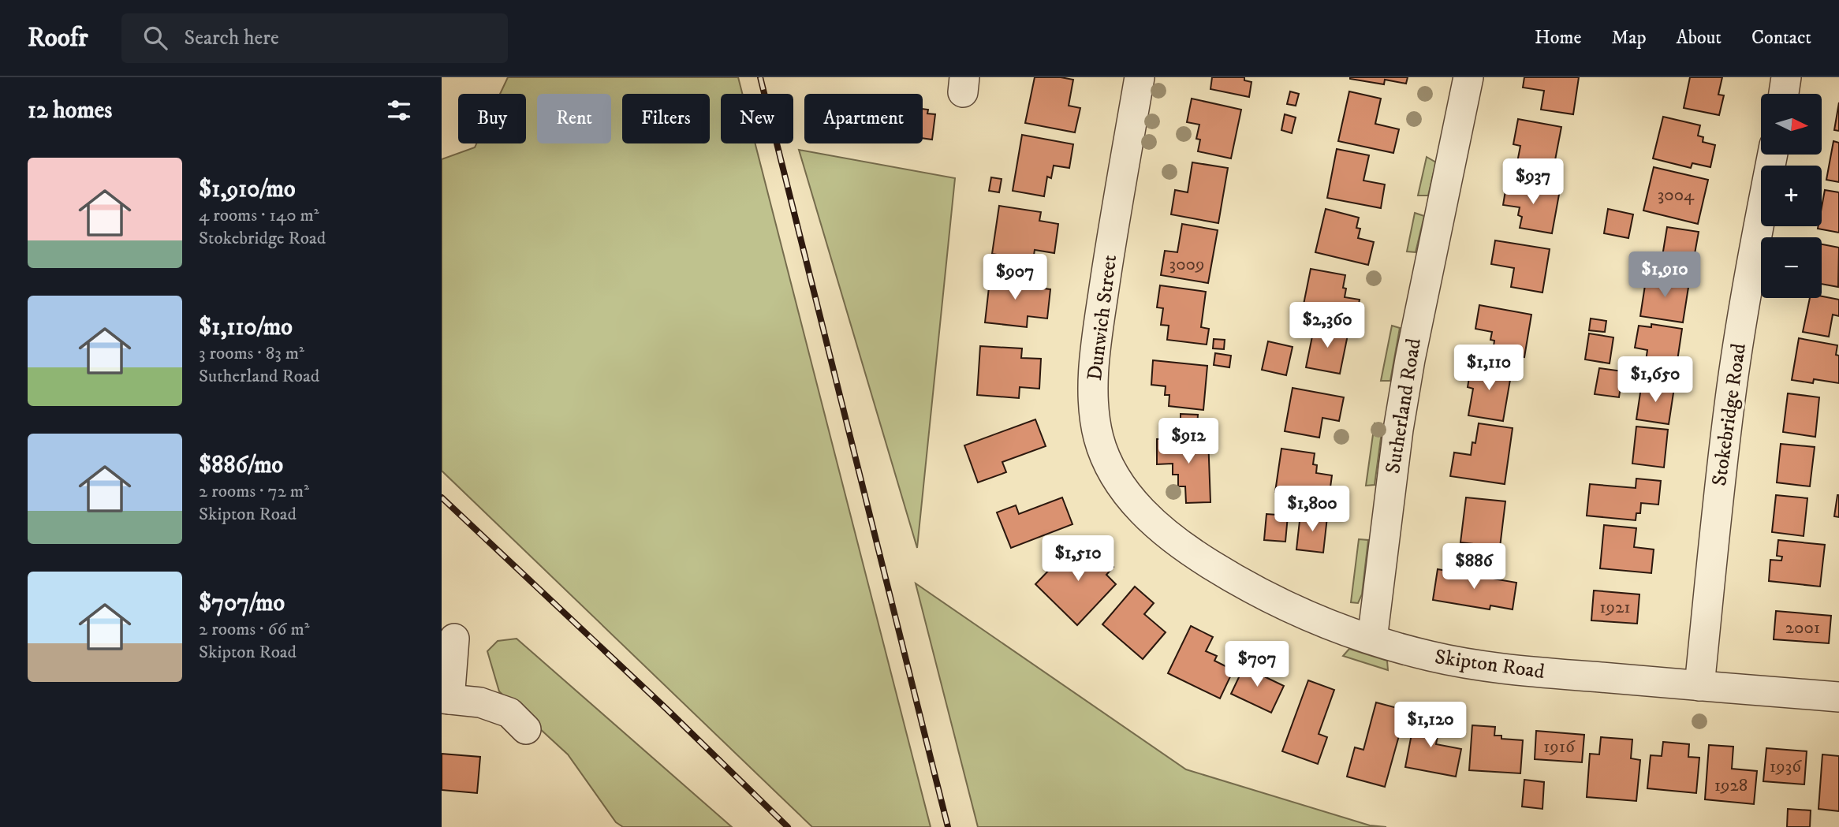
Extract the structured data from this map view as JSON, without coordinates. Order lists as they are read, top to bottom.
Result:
{
  "streets": {
    "street": [
      "Dunwich Street",
      "Sutherland Road",
      "Stokebridge Road",
      "Skipton Road"
    ]
  },
  "crossings": [
    ["Dunwich Street", "Skipton Road"],
    ["Sutherland Road", "Skipton Road"],
    ["Stokebridge Road", "Skipton Road"]
  ],
  "house_numbers": [
    "3004",
    "3009",
    "1921",
    "2001",
    "1916",
    "1936",
    "1928"
  ],
  "north": "right",
  "page": {
    "header": "Roofr",
    "search": "Search here",
    "nav": [
      "Home",
      "Map",
      "About",
      "Contact"
    ],
    "heading": "12 homes",
    "map_buttons": ["+", "−"],
    "chip": [
      "Buy",
      "Rent",
      "Filters",
      "New",
      "Apartment"
    ],
    "list": [
      {
        "name": "$1,910/mo",
        "note": "4 rooms · 140 m² · Stokebridge Road"
      },
      {
        "name": "$1,110/mo",
        "note": "3 rooms · 83 m² · Sutherland Road"
      },
      {
        "name": "$886/mo",
        "note": "2 rooms · 72 m² · Skipton Road"
      },
      {
        "name": "$707/mo",
        "note": "2 rooms · 66 m² · Skipton Road"
      }
    ],
    "price": [
      "$937",
      "$1,910",
      "$907",
      "$2,360",
      "$1,110",
      "$1,650",
      "$912",
      "$1,800",
      "$1,510",
      "$886",
      "$707",
      "$1,120"
    ]
  }
}
